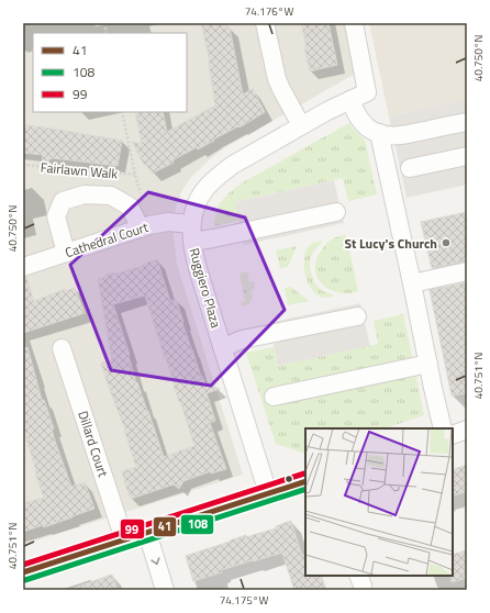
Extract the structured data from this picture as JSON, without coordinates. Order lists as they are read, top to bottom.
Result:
{
  "streets": {
    "street": ["Cathedral Court", "Ruggiero Plaza", "Dillard Court"],
    "path": ["Fairlawn Walk"]
  },
  "crossings": [
    ["Cathedral Court", "Ruggiero Plaza"]
  ],
  "places": ["St Lucy's Church"],
  "lines": ["transit line 99", "transit line 41", "transit line 108"],
  "legend": ["41", "108", "99"],
  "coordinates": [
    "74.176°W",
    "40.750°N",
    "40.751°N",
    "74.175°W"
  ]
}
